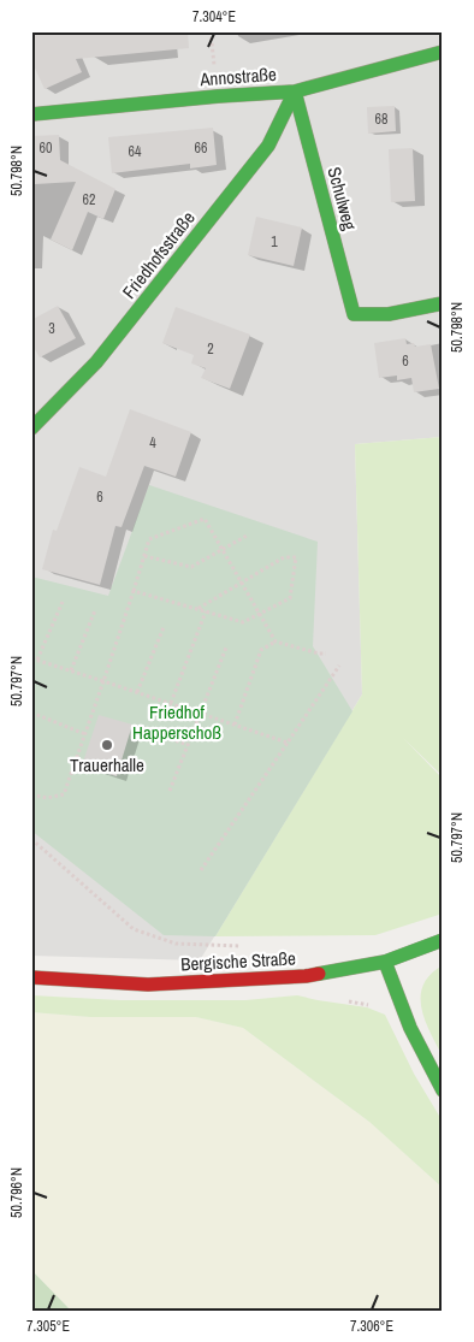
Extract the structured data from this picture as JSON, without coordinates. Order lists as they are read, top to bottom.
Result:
{
  "streets": {
    "street": [
      "Annostraße",
      "Schulweg",
      "Friedhofsstraße",
      "Bergische Straße"
    ]
  },
  "crossings": [
    ["Annostraße", "Schulweg"],
    ["Annostraße", "Friedhofsstraße"],
    ["Schulweg", "Friedhofsstraße"]
  ],
  "parks": ["Friedhof Happerschoß"],
  "places": ["Trauerhalle"],
  "house_numbers": [
    "68",
    "60",
    "66",
    "64",
    "62",
    "1",
    "3",
    "2",
    "6",
    "4",
    "6"
  ],
  "coordinates": [
    "7.304°E",
    "50.798°N",
    "50.797°N",
    "50.796°N",
    "7.305°E",
    "7.306°E"
  ]
}
